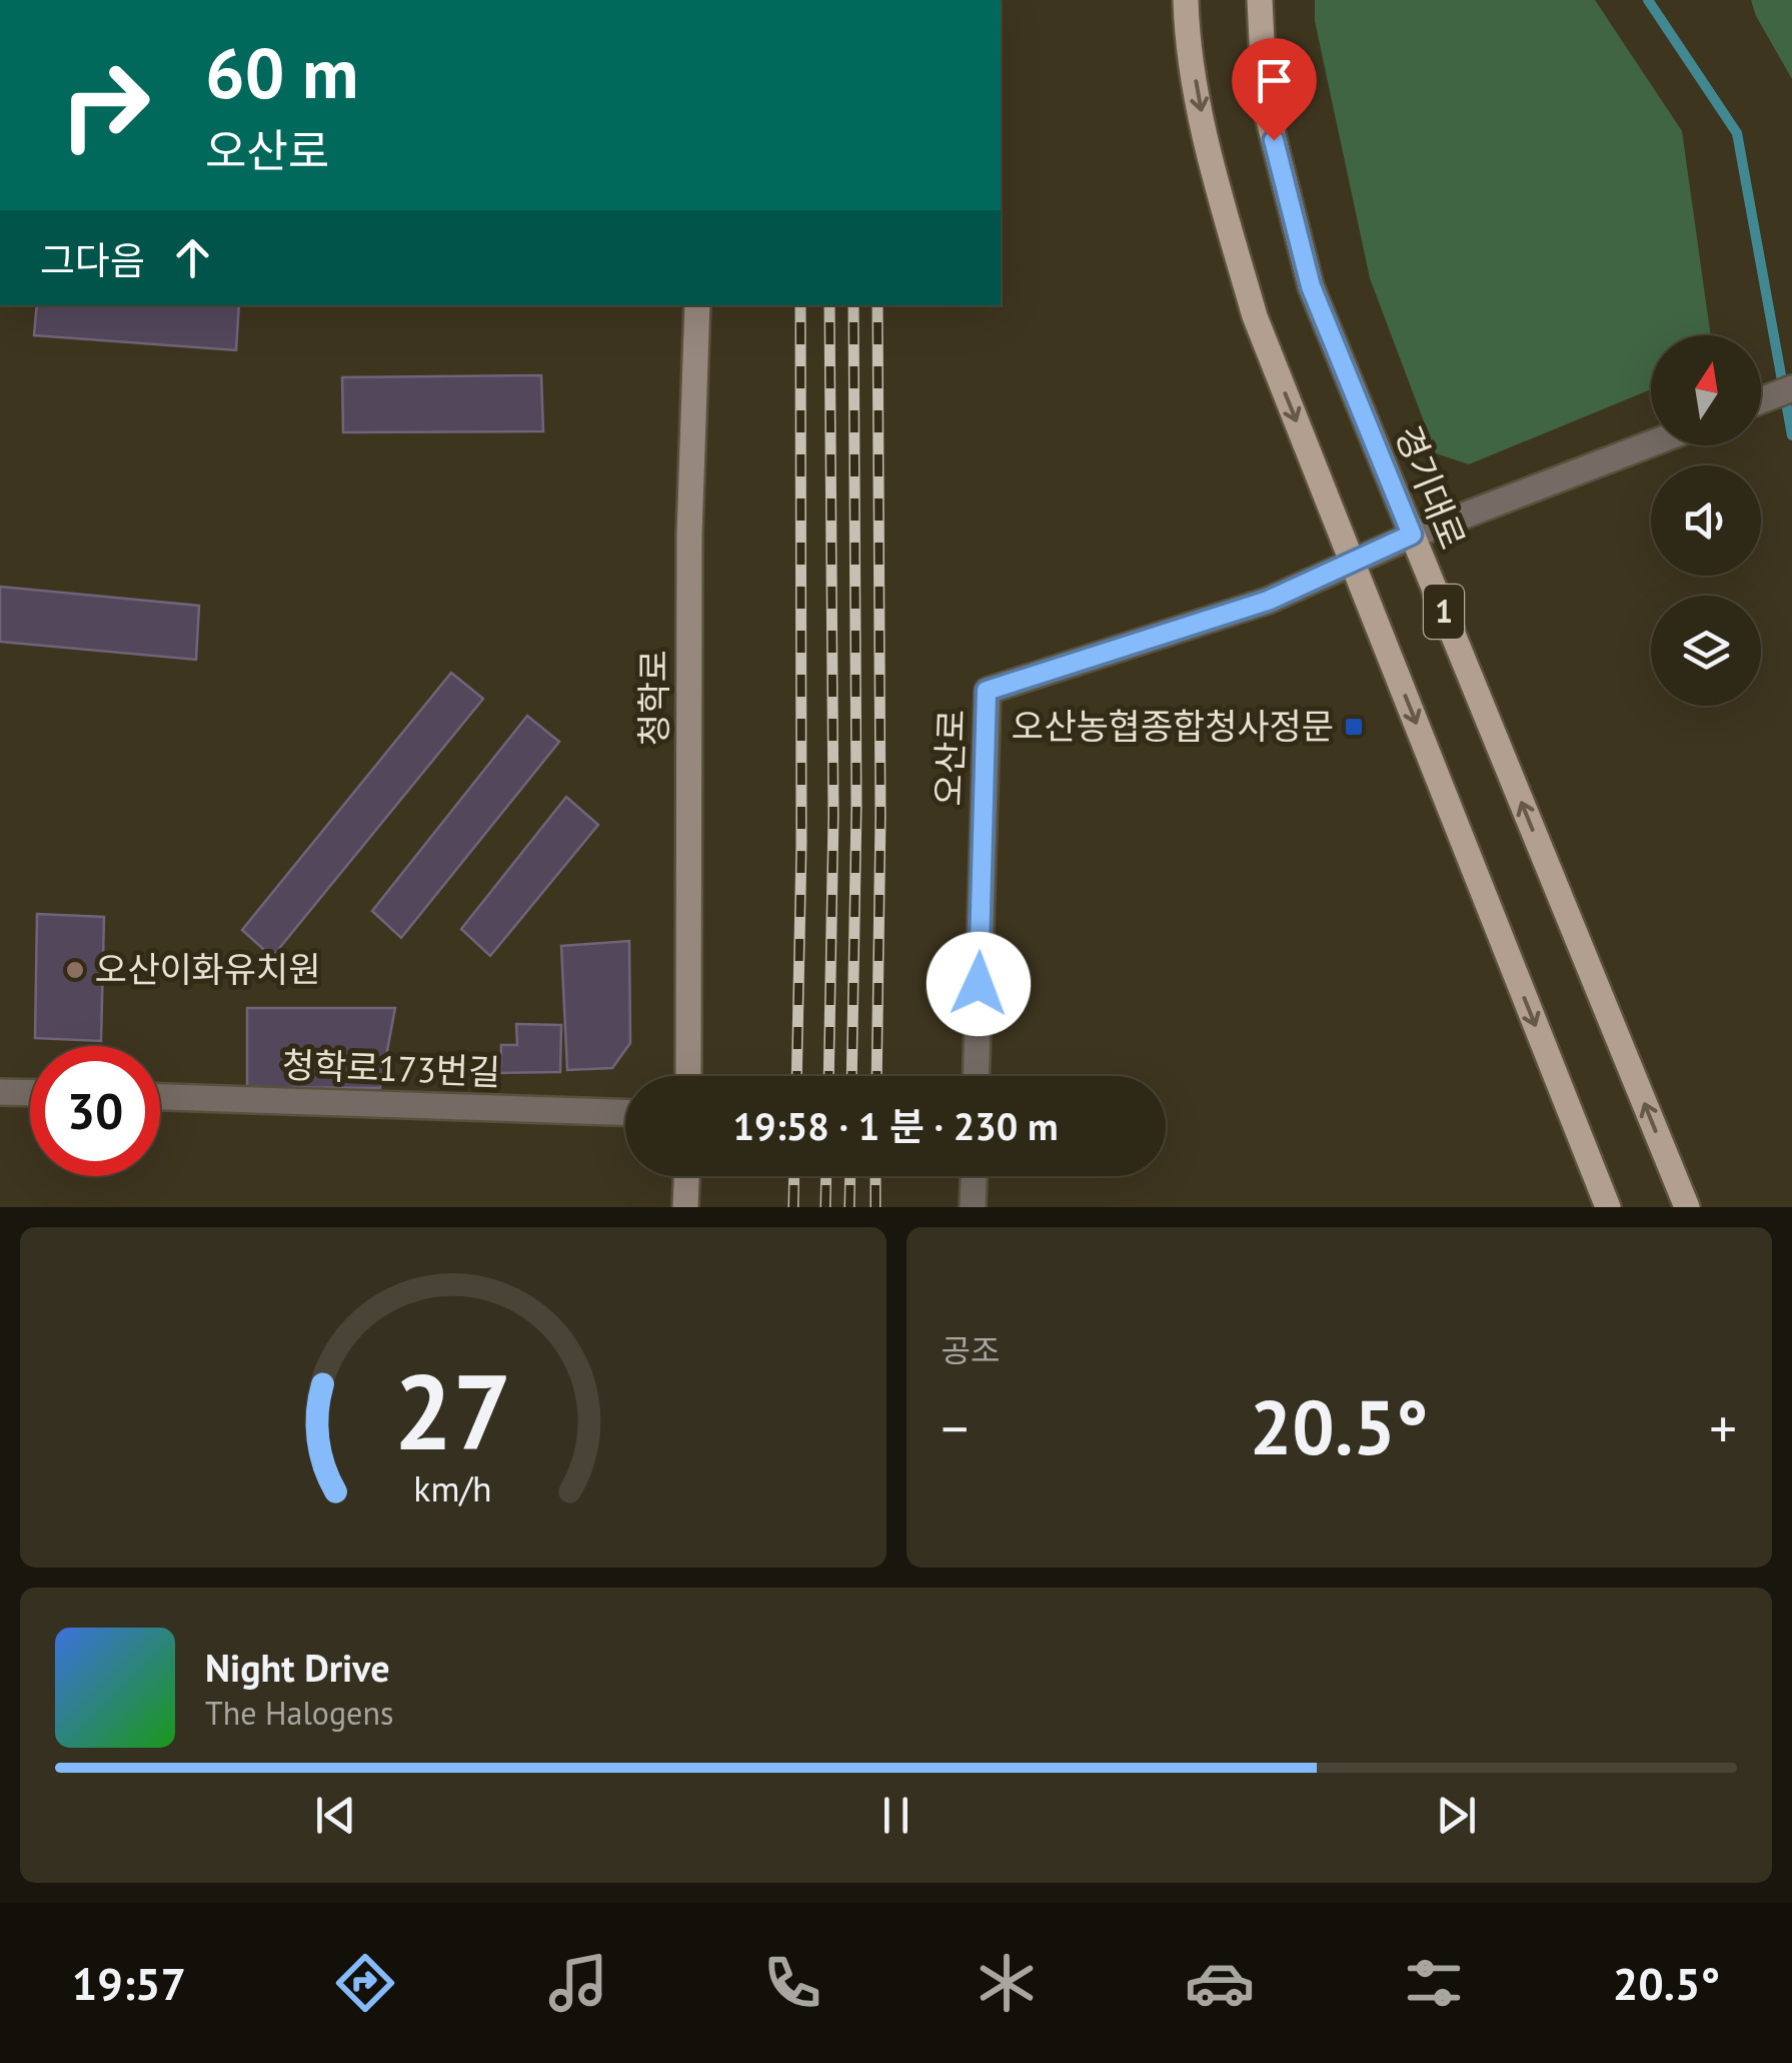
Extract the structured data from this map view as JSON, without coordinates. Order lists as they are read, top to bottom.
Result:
{
  "streets": {
    "main road": ["경기대로", "1"],
    "street": ["청학로", "오산로", "청학로173번길"]
  },
  "crossings": [
    ["1", "오산로"]
  ],
  "places": {
    "transit": ["오산농협종합청사정문"],
    "other": ["오산이화유치원"]
  },
  "north": "top",
  "page": {
    "turn": ["60 m", "오산로"],
    "then": "그다음",
    "limit": "30",
    "trip": "19:58 · 1 분 · 230 m",
    "tile": "공조",
    "heat": ["−", "20.5°", "+"],
    "song": ["Night Drive", "The Halogens"],
    "tabs": ["19:57", "20.5°"],
    "gauge": ["27", "km/h"]
  }
}
